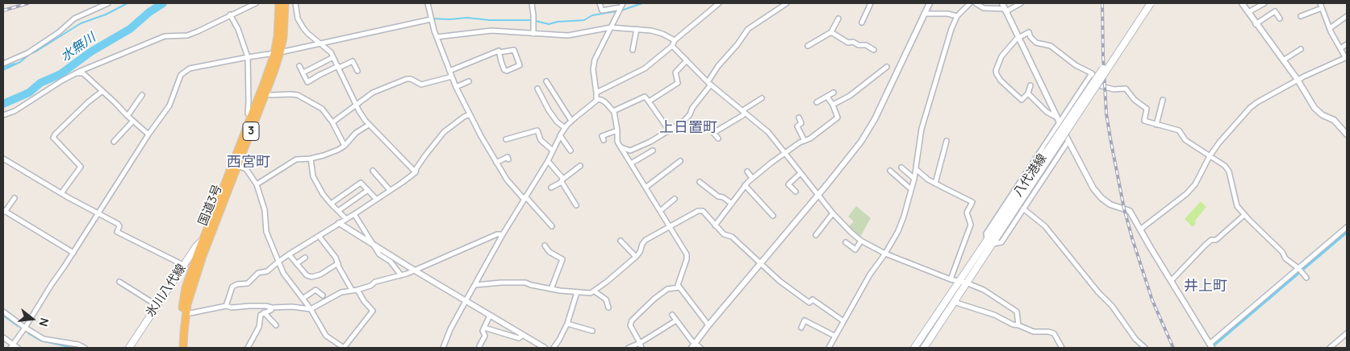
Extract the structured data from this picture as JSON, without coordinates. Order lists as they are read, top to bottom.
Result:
{
  "streets": {
    "highway": ["3", "国道3号"],
    "main road": ["八代港線", "氷川八代線"]
  },
  "crossings": [
    ["国道3号", "氷川八代線"]
  ],
  "districts": ["上日置町", "西宮町", "井上町"],
  "water": ["水無川"],
  "north": "right"
}
